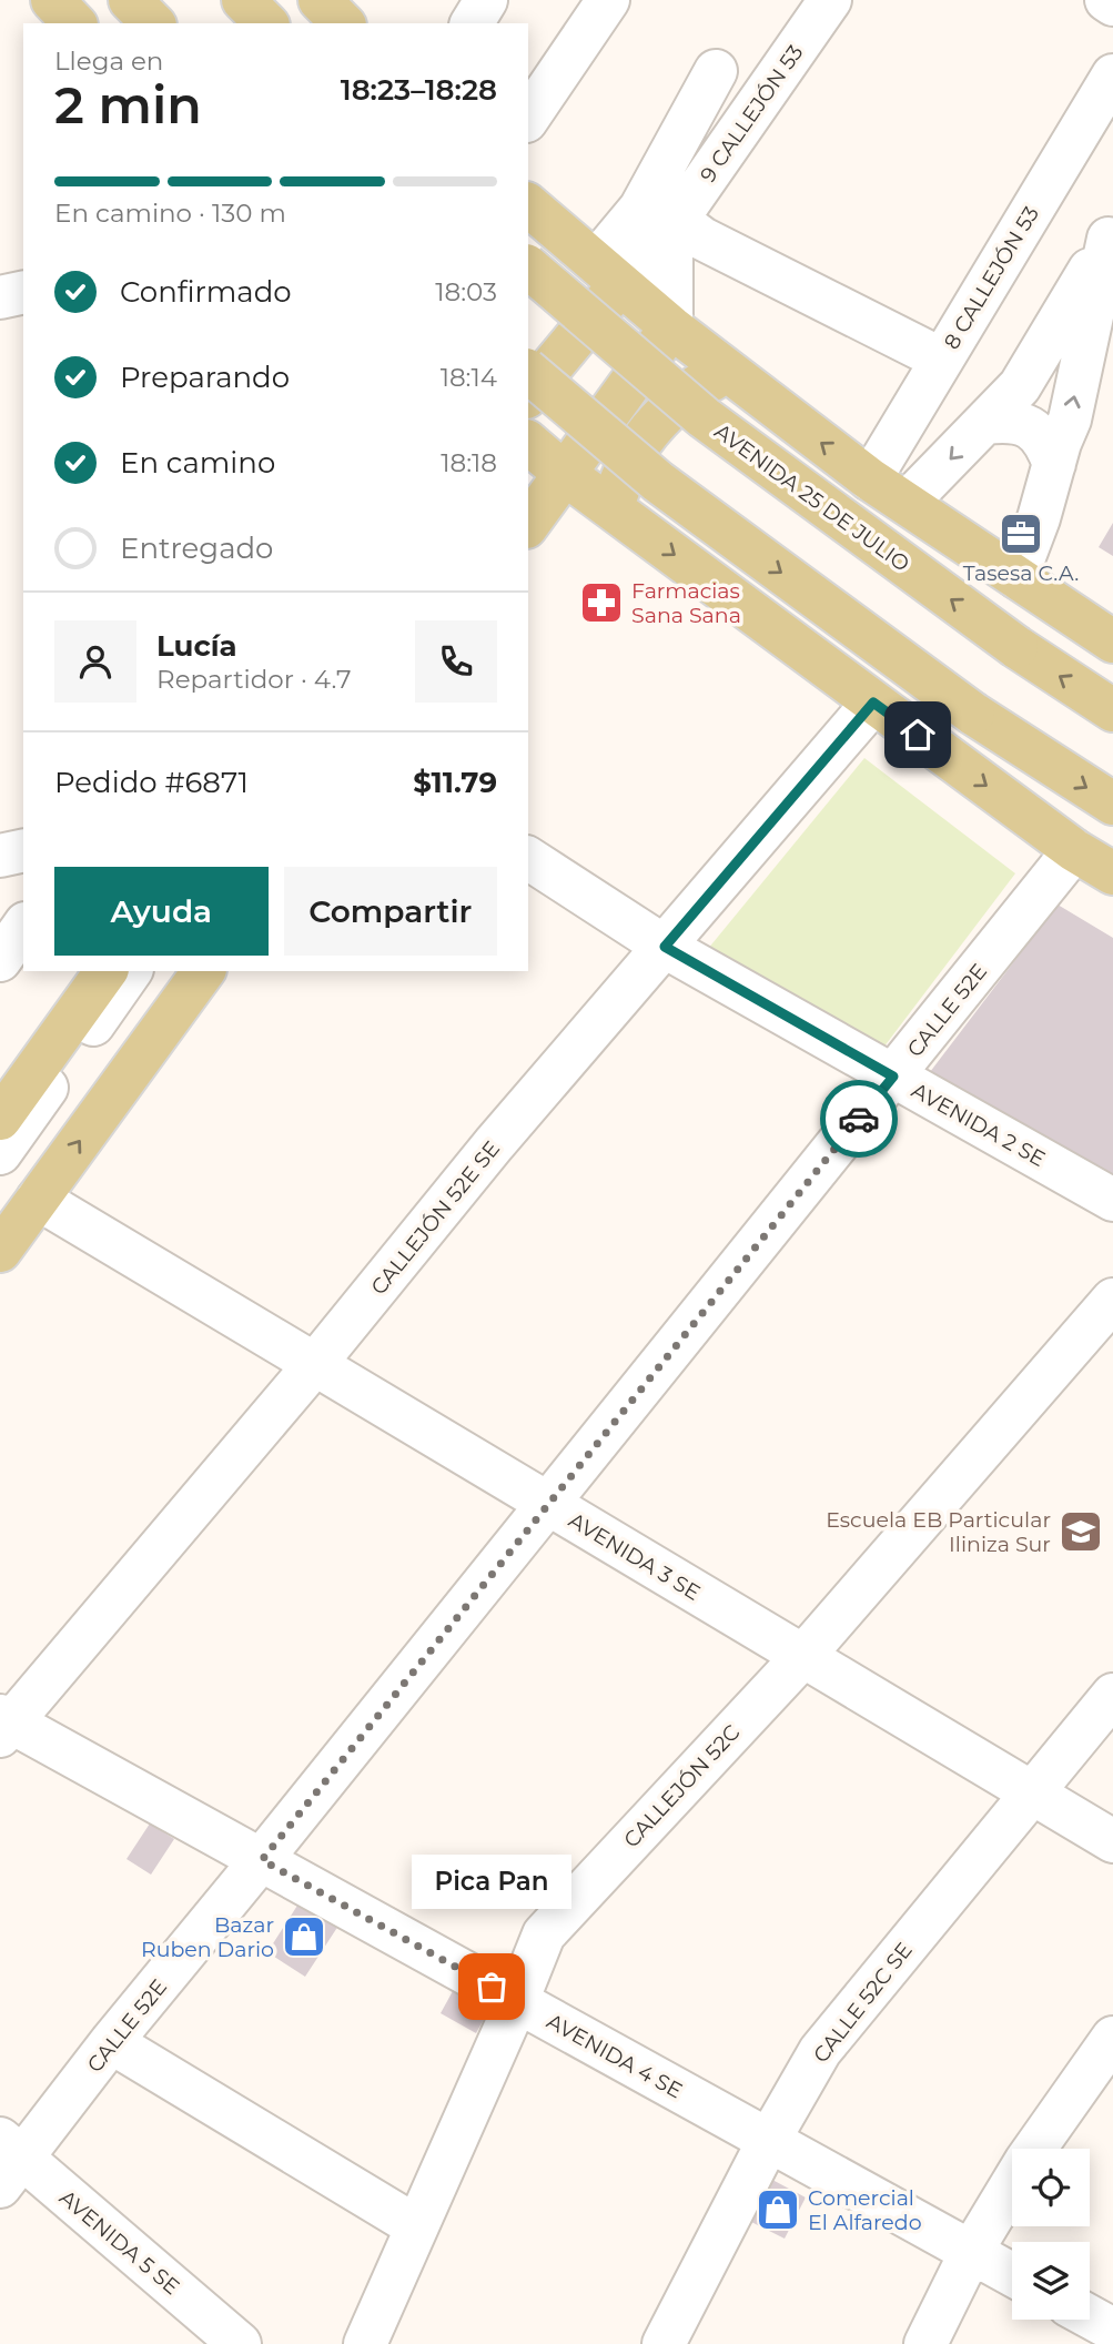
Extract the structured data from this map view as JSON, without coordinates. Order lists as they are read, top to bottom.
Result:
{
  "streets": {
    "main road": ["AVENIDA 25 DE JULIO"],
    "street": [
      "9 CALLEJÓN 53",
      "8 CALLEJÓN 53",
      "CALLE 52E",
      "AVENIDA 2 SE",
      "CALLEJÓN 52E SE",
      "AVENIDA 3 SE",
      "CALLEJÓN 52C",
      "CALLE 52C SE",
      "AVENIDA 4 SE",
      "AVENIDA 5 SE"
    ]
  },
  "crossings": [
    ["CALLE 52E", "AVENIDA 2 SE"],
    ["CALLE 52E", "AVENIDA 3 SE"],
    ["CALLE 52E", "AVENIDA 4 SE"],
    ["CALLE 52E", "AVENIDA 5 SE"],
    ["AVENIDA 2 SE", "CALLEJÓN 52E SE"],
    ["CALLEJÓN 52E SE", "AVENIDA 3 SE"],
    ["CALLEJÓN 52E SE", "AVENIDA 4 SE"],
    ["AVENIDA 3 SE", "CALLEJÓN 52C"],
    ["AVENIDA 3 SE", "CALLE 52C SE"],
    ["CALLEJÓN 52C", "AVENIDA 4 SE"],
    ["CALLE 52C SE", "AVENIDA 4 SE"]
  ],
  "places": {
    "office": ["Tasesa C.A."],
    "pharmacy": ["Farmacias Sana Sana"],
    "school or university": ["Escuela EB Particular Iliniza Sur"],
    "shop": ["Bazar Ruben Dario", "Comercial El Alfaredo"],
    "other": ["Pica Pan"]
  },
  "page": {
    "heading": ["2 min", "Llega en", "18:23–18:28"],
    "panel": [
      "Lucía",
      "Repartidor · 4.7",
      "Pedido #6871",
      "$11.79"
    ],
    "bar": "En camino · 130 m",
    "list": [
      ["Confirmado", "18:03"],
      ["Preparando", "18:14"],
      ["En camino", "18:18"],
      "Entregado"
    ],
    "buttons": ["Ayuda", "Compartir"],
    "bubble": "Pica Pan"
  }
}
